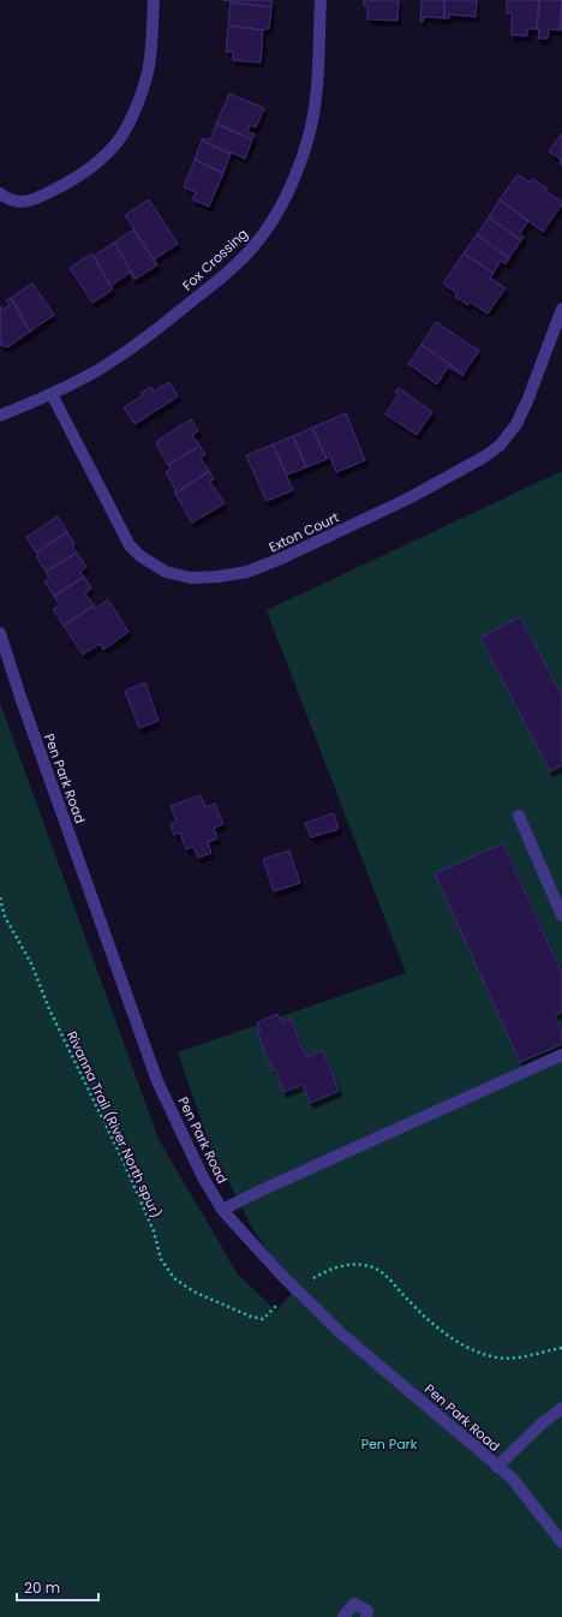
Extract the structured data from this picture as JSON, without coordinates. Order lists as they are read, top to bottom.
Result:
{
  "streets": {
    "street": ["Fox Crossing", "Exton Court", "Pen Park Road"],
    "path": ["Rivanna Trail (River North spur)"]
  },
  "crossings": [
    ["Fox Crossing", "Exton Court"]
  ],
  "parks": ["Pen Park"],
  "scale_bar": "20 m"
}
